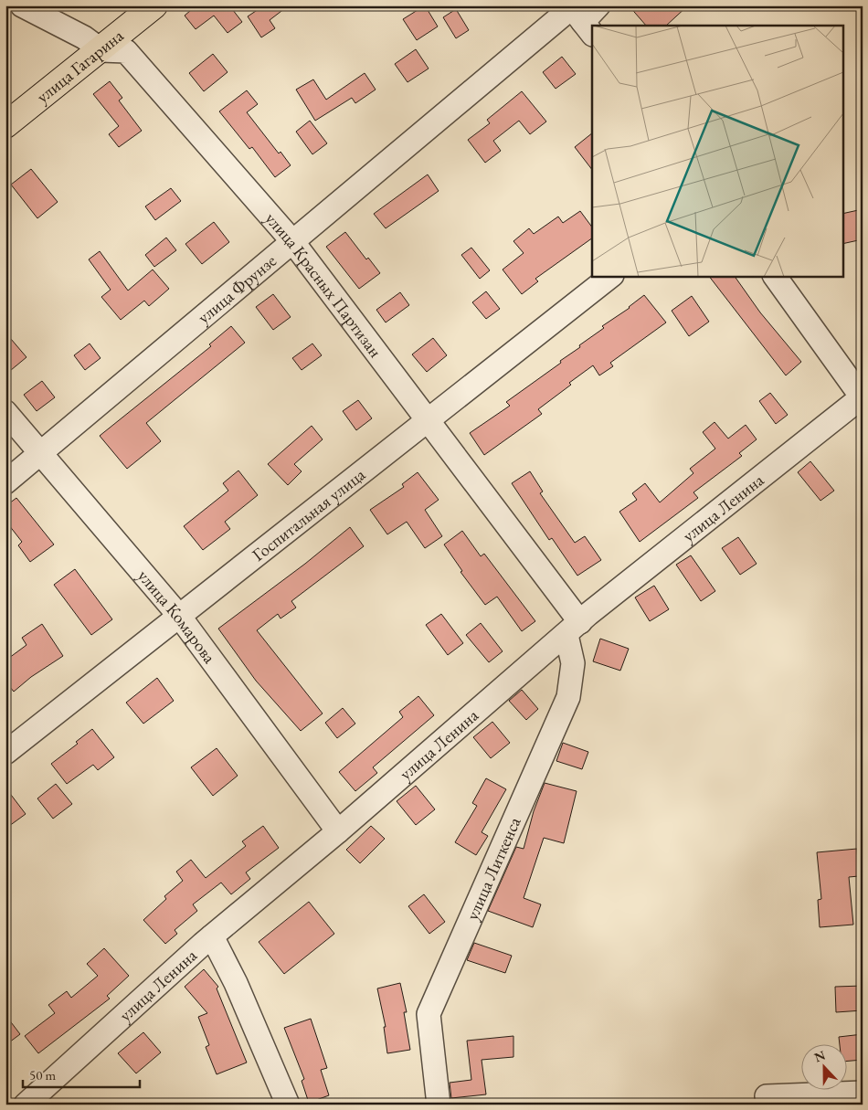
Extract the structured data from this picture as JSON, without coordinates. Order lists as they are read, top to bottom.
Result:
{
  "streets": {
    "main road": ["улица Гагарина"],
    "street": [
      "улица Красных Партизан",
      "улица Фрунзе",
      "улица Ленина",
      "Госпитальная улица",
      "улица Комарова",
      "улица Литкенса"
    ]
  },
  "crossings": [
    ["улица Гагарина", "улица Красных Партизан"],
    ["улица Красных Партизан", "улица Фрунзе"],
    ["улица Красных Партизан", "улица Ленина"],
    ["улица Красных Партизан", "Госпитальная улица"],
    ["улица Красных Партизан", "улица Литкенса"],
    ["улица Фрунзе", "улица Комарова"],
    ["улица Ленина", "улица Комарова"],
    ["улица Ленина", "улица Литкенса"],
    ["Госпитальная улица", "улица Комарова"]
  ],
  "scale_bar": "50 m",
  "north": "top"
}
